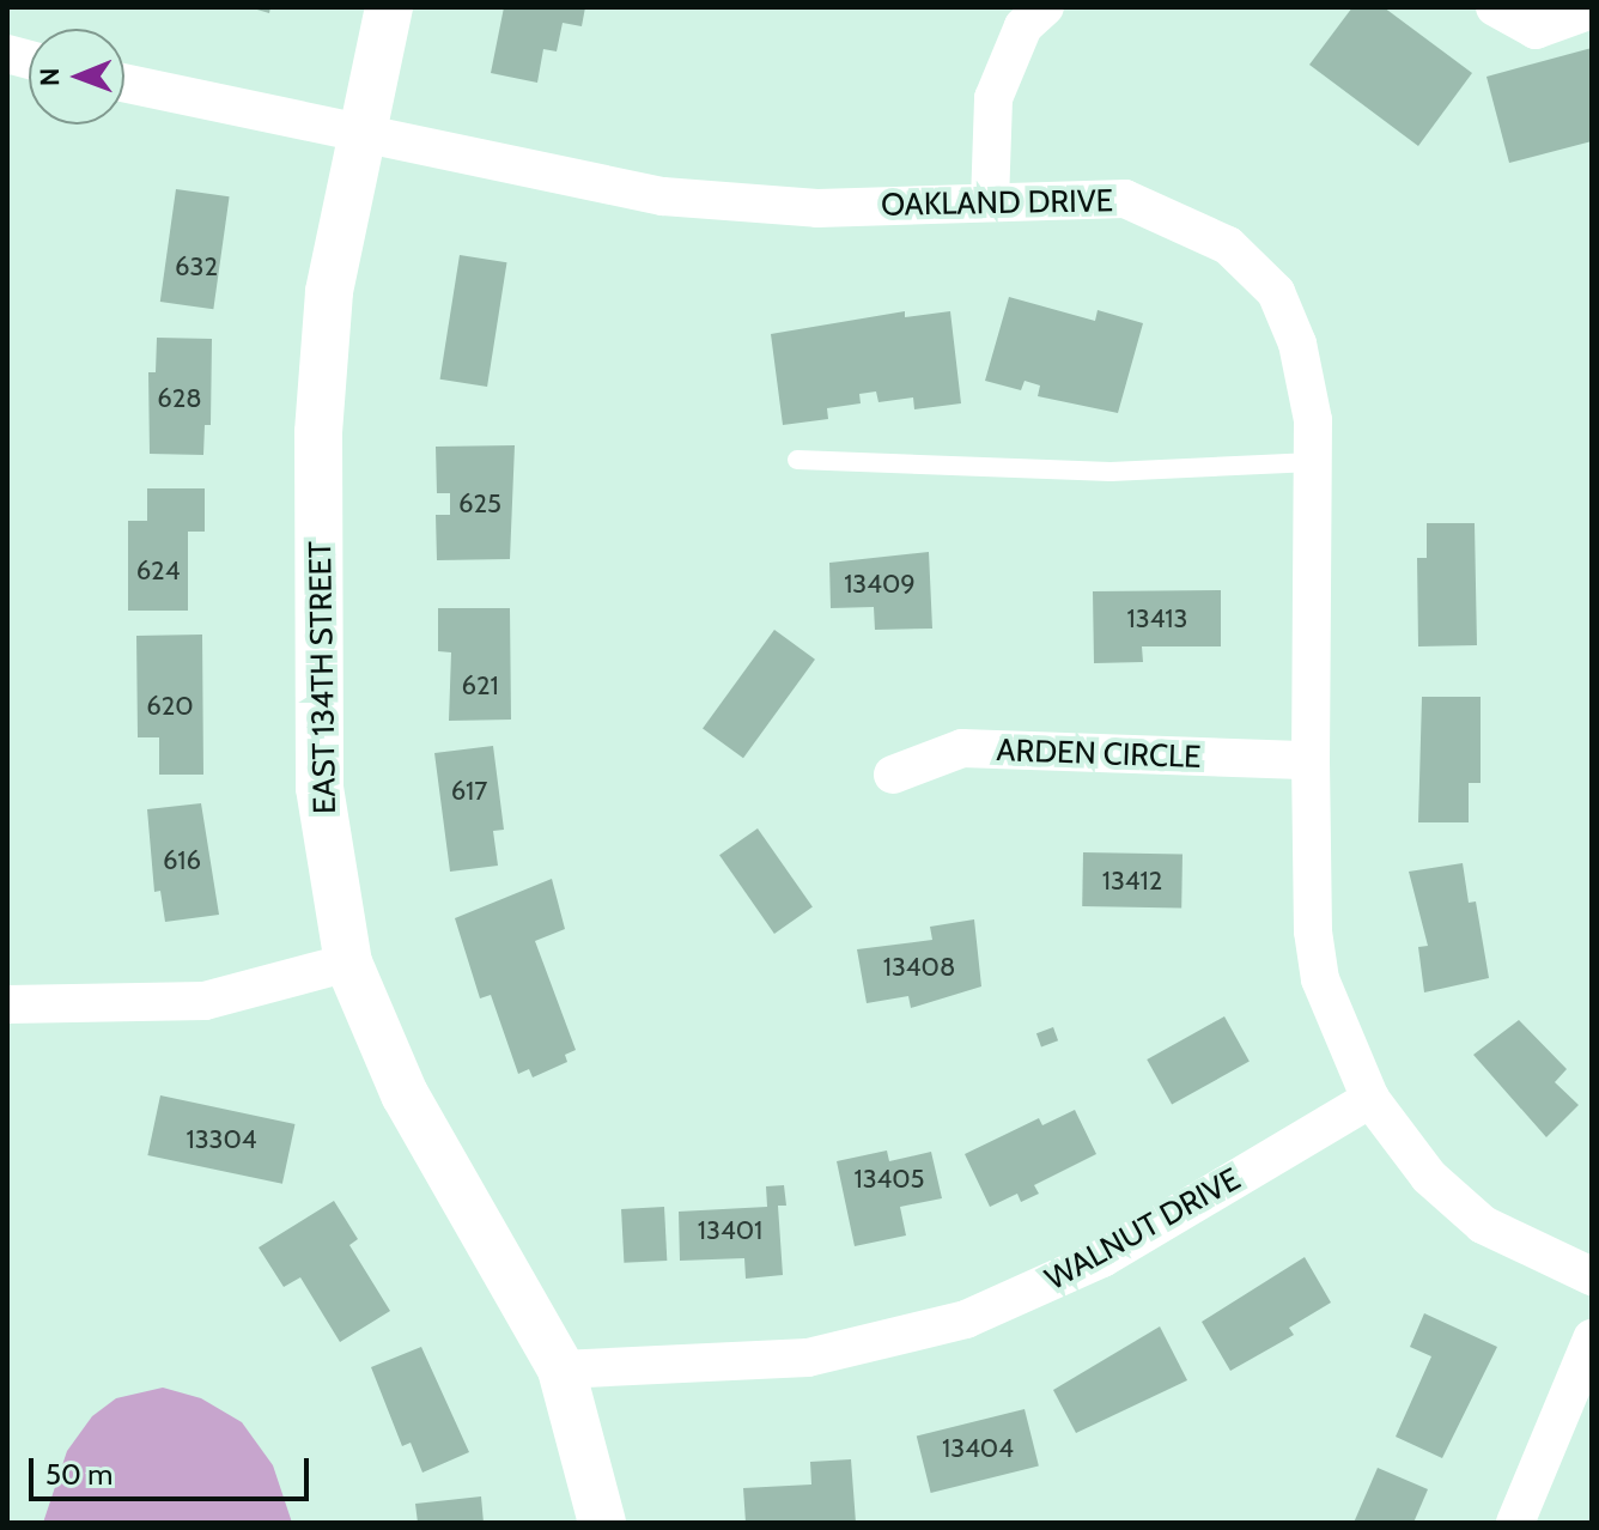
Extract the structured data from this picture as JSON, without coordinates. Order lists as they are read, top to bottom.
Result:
{
  "streets": {
    "street": [
      "OAKLAND DRIVE",
      "EAST 134TH STREET",
      "ARDEN CIRCLE",
      "WALNUT DRIVE"
    ]
  },
  "crossings": [
    ["OAKLAND DRIVE", "EAST 134TH STREET"],
    ["OAKLAND DRIVE", "ARDEN CIRCLE"],
    ["OAKLAND DRIVE", "WALNUT DRIVE"],
    ["EAST 134TH STREET", "WALNUT DRIVE"]
  ],
  "house_numbers": [
    "632",
    "628",
    "625",
    "624",
    "13409",
    "13413",
    "621",
    "620",
    "617",
    "616",
    "13412",
    "13408",
    "13304",
    "13405",
    "13401",
    "13404"
  ],
  "scale_bar": "50 m",
  "north": "left"
}
